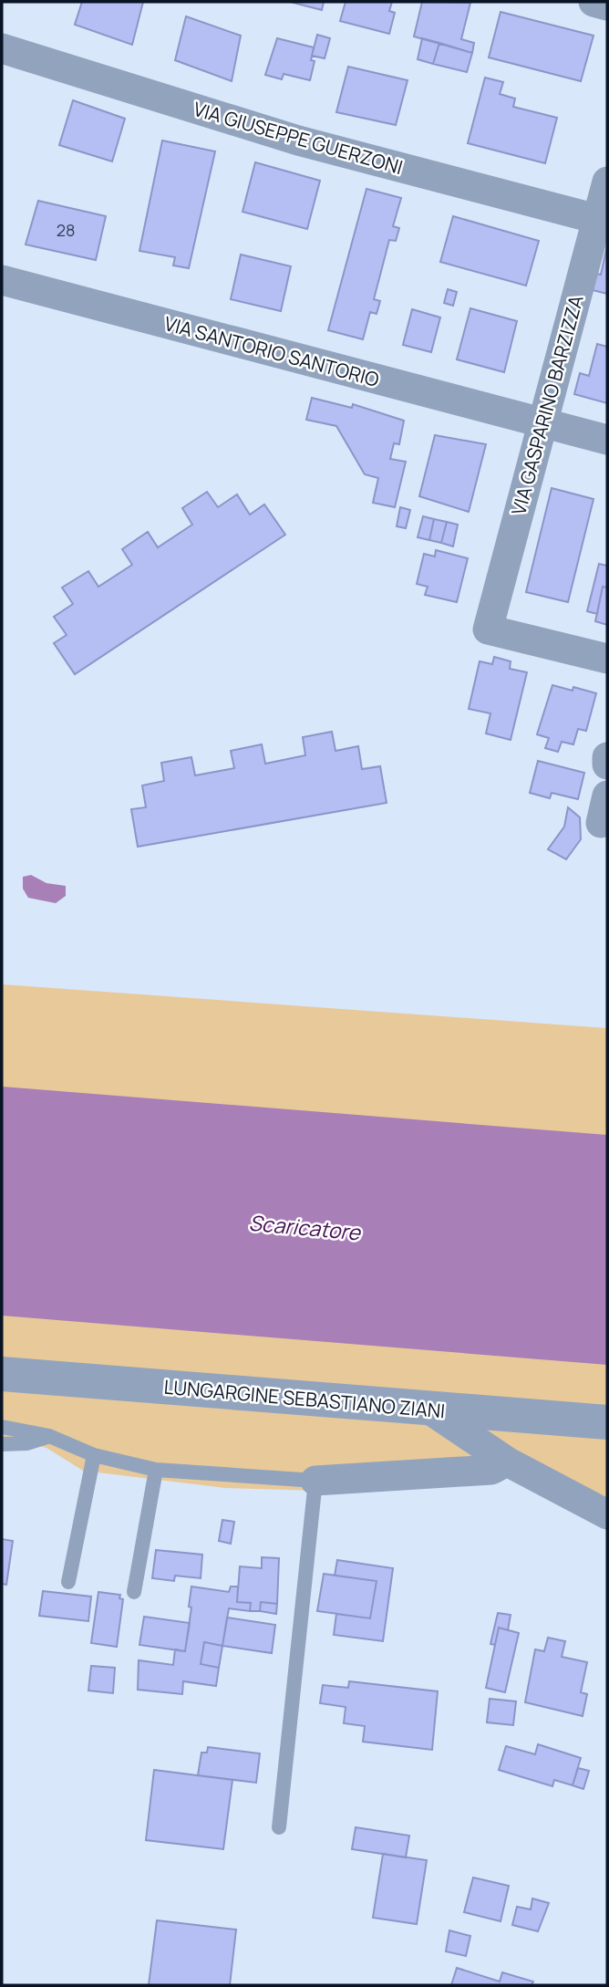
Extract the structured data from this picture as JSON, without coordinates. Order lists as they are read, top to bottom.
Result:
{
  "streets": {
    "street": [
      "VIA GIUSEPPE GUERZONI",
      "VIA SANTORIO SANTORIO",
      "VIA GASPARINO BARZIZZA",
      "LUNGARGINE SEBASTIANO ZIANI"
    ]
  },
  "crossings": [
    ["VIA GIUSEPPE GUERZONI", "VIA GASPARINO BARZIZZA"],
    ["VIA SANTORIO SANTORIO", "VIA GASPARINO BARZIZZA"]
  ],
  "water": ["Scaricatore"],
  "house_numbers": ["28"]
}
